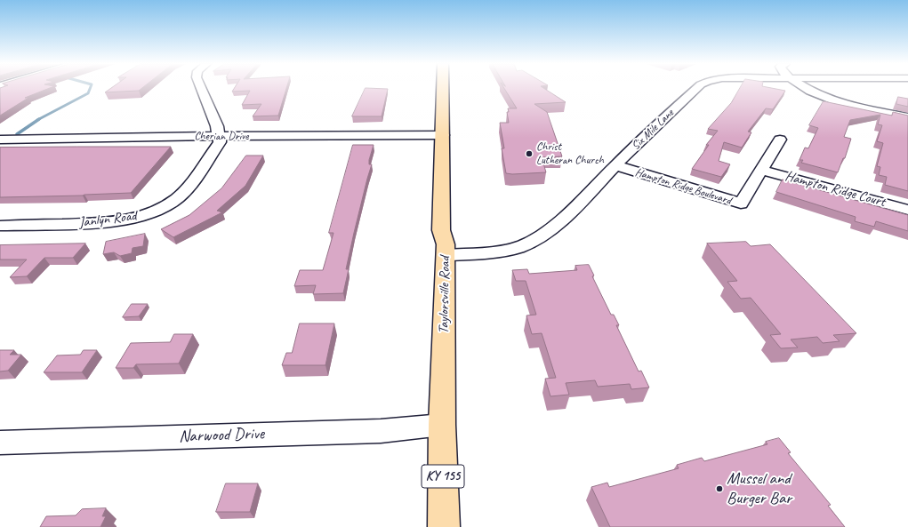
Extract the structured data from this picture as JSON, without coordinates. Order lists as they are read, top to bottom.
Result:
{
  "streets": {
    "main road": ["Taylorsville Road", "KY 155"],
    "street": [
      "Six Mile Lane",
      "Cherian Drive",
      "Hampton Ridge Boulevard",
      "Hampton Ridge Court",
      "Janlyn Road",
      "Narwood Drive"
    ]
  },
  "crossings": [
    ["Six Mile Lane", "Hampton Ridge Boulevard"],
    ["Six Mile Lane", "Taylorsville Road"],
    ["Cherian Drive", "Janlyn Road"],
    ["Cherian Drive", "Taylorsville Road"],
    ["Hampton Ridge Boulevard", "Hampton Ridge Court"],
    ["Taylorsville Road", "Narwood Drive"]
  ],
  "places": ["Christ Lutheran Church", "Mussel and Burger Bar"]
}
